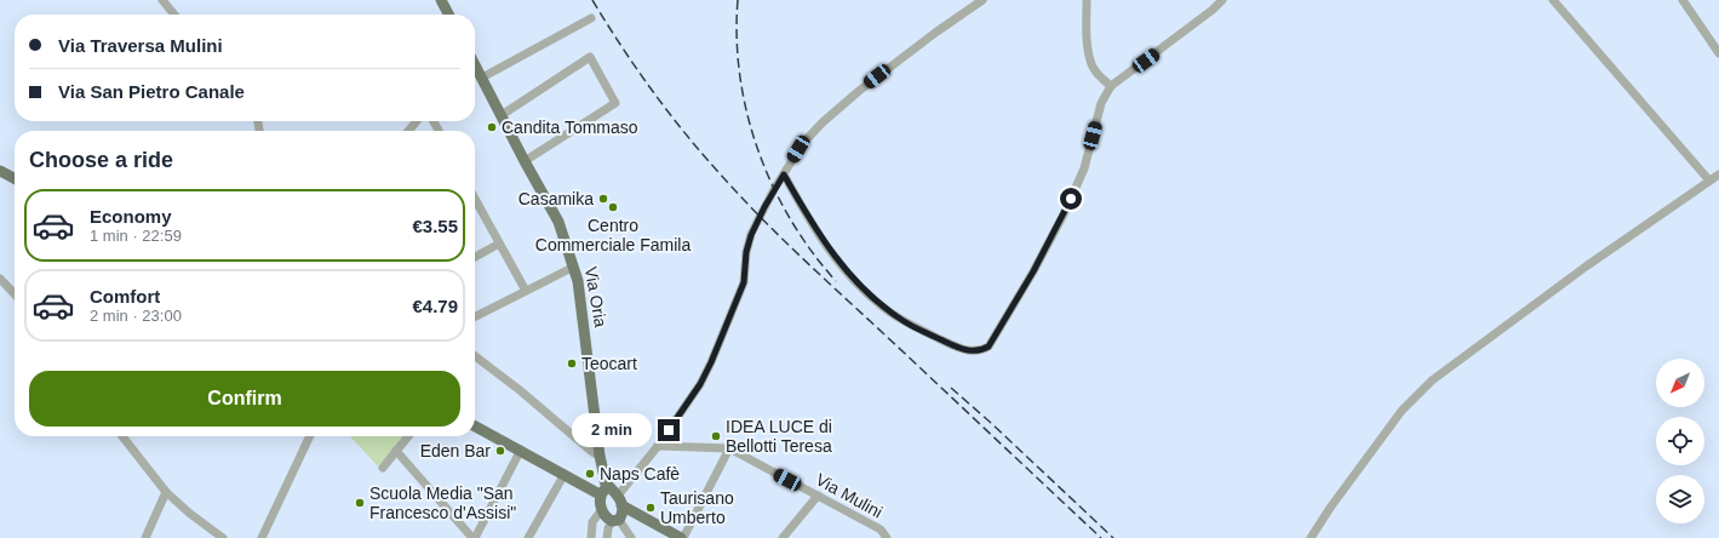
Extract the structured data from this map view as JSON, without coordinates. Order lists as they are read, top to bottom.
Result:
{
  "streets": {
    "main road": ["Via Oria"],
    "street": ["Via Mulini"]
  },
  "places": [
    "Candita Tommaso",
    "Casamika",
    "Centro Commerciale Famila",
    "Teocart",
    "IDEA LUCE di Bellotti Teresa",
    "Eden Bar",
    "Naps Cafè",
    "Scuola Media \"San Francesco d'Assisi\"",
    "Taurisano Umberto"
  ],
  "north": "bottom left",
  "page": {
    "banner": ["Via Traversa Mulini", "Via San Pietro Canale"],
    "heading": "Choose a ride",
    "list": [
      {
        "name": "Economy",
        "note": "1 min · 22:59",
        "value": "€3.55"
      },
      {
        "name": "Comfort",
        "note": "2 min · 23:00",
        "value": "€4.79"
      }
    ],
    "buttons": "Confirm",
    "bubble": "2 min"
  }
}
